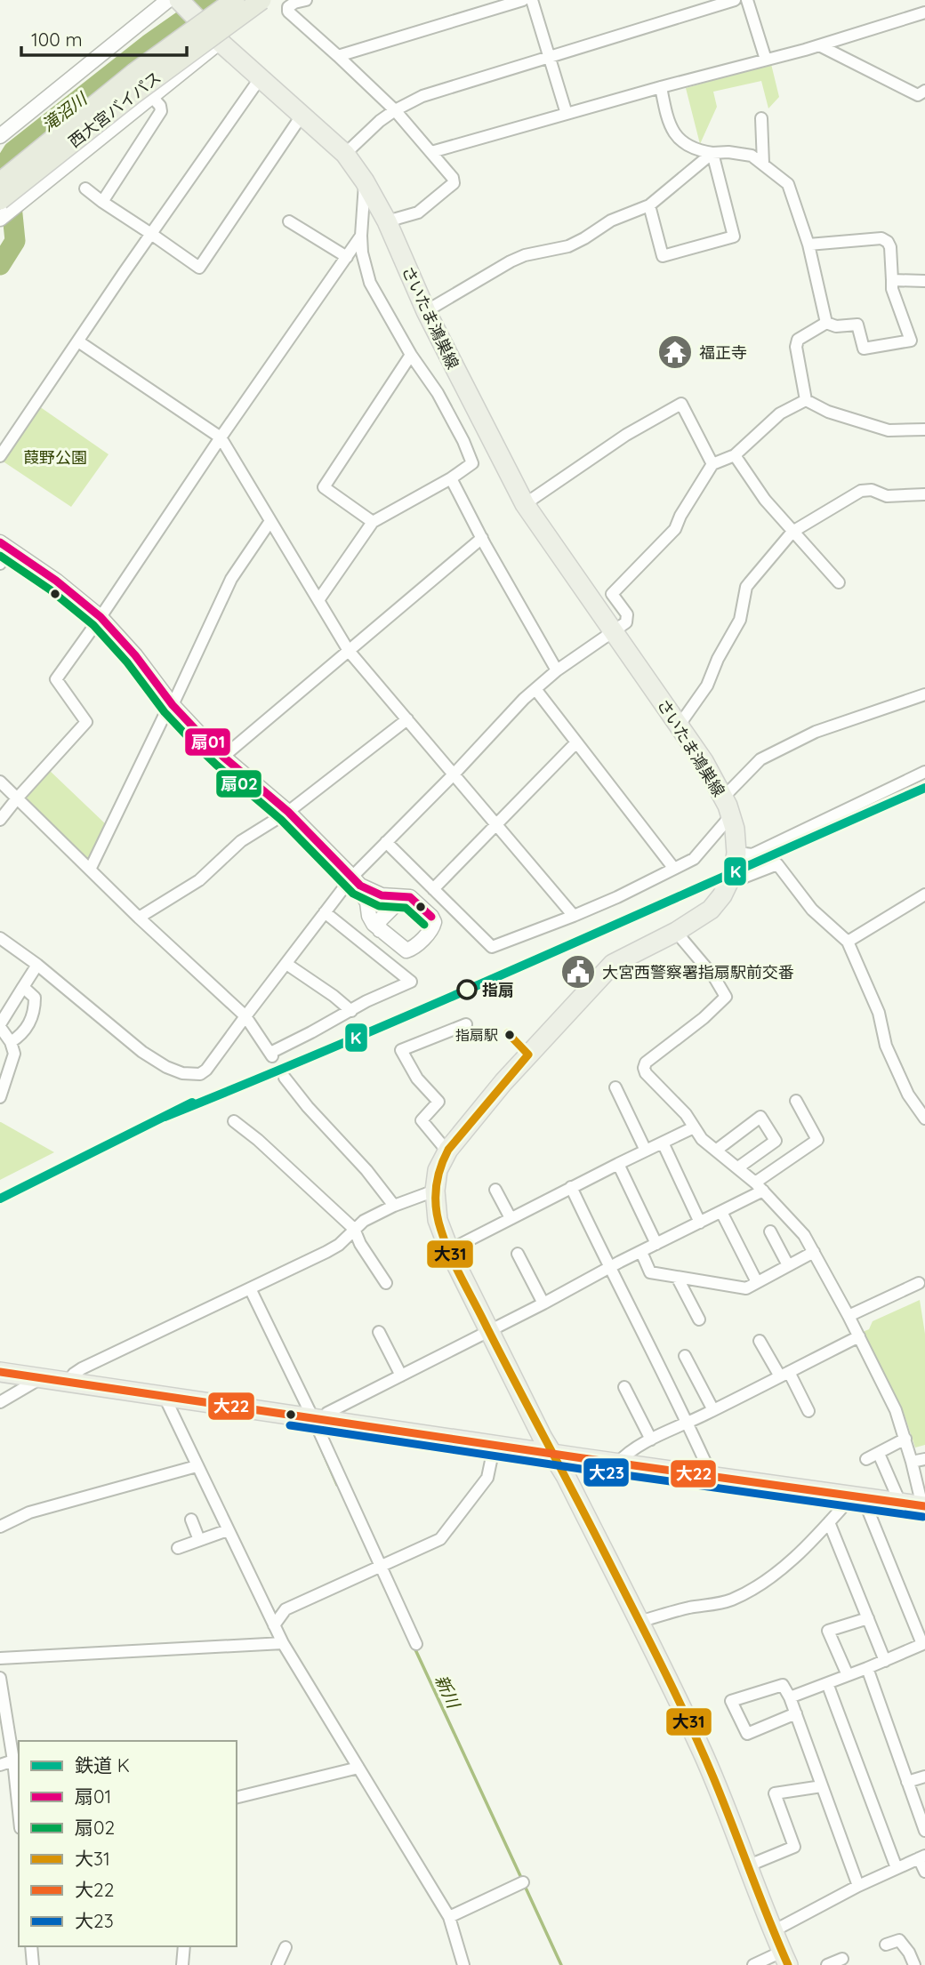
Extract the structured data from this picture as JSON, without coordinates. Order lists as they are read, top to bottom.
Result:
{
  "streets": {
    "highway": ["西大宮バイパス"],
    "main road": ["さいたま鴻巣線"]
  },
  "water": ["滝沼川", "新川"],
  "parks": ["葭野公園"],
  "places": {
    "temple": ["福正寺"],
    "public building": ["大宮西警察署指扇駅前交番"],
    "other": ["指扇", "指扇駅"]
  },
  "lines": [
    "transit line 扇01",
    "transit line 扇02",
    "rail line K",
    "transit line 大31",
    "transit line 大22",
    "transit line 大23"
  ],
  "legend": [
    "鉄道 K",
    "扇01",
    "扇02",
    "大31",
    "大22",
    "大23"
  ],
  "scale_bar": "100 m"
}
